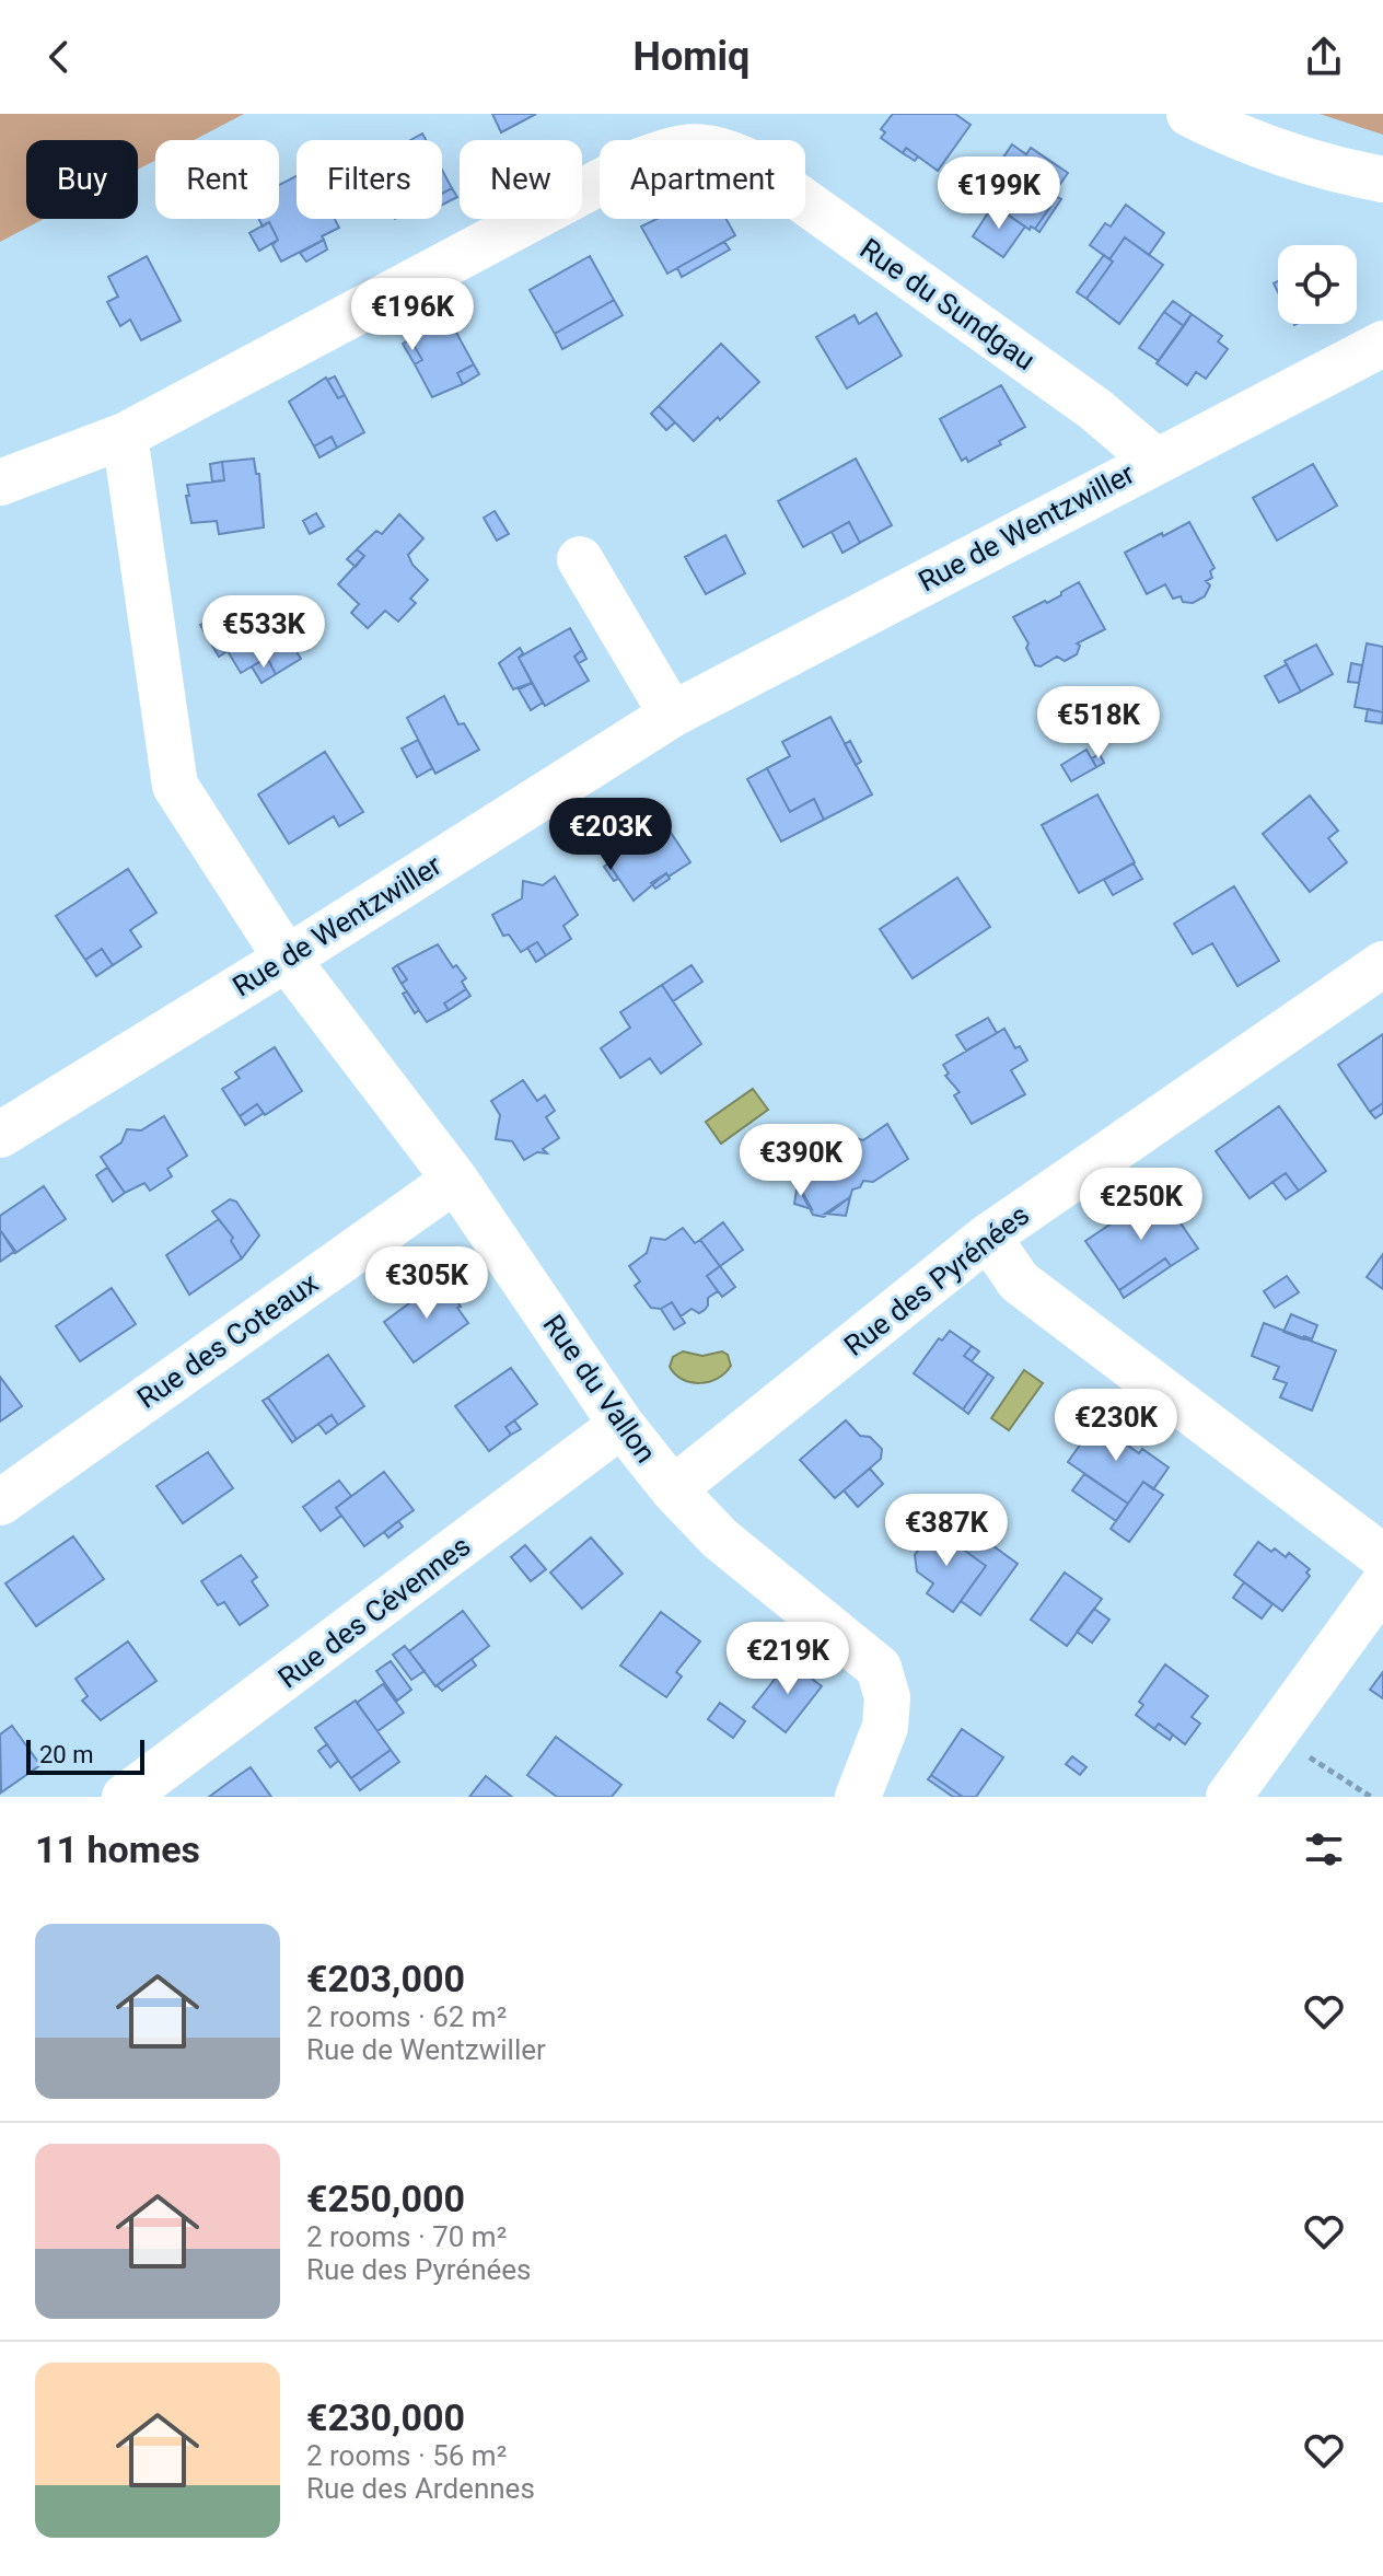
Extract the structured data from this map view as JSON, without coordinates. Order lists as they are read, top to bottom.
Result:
{
  "streets": {
    "street": [
      "Rue du Sundgau",
      "Rue de Wentzwiller",
      "Rue des Pyrénées",
      "Rue des Coteaux",
      "Rue du Vallon",
      "Rue des Cévennes"
    ]
  },
  "crossings": [
    ["Rue du Sundgau", "Rue de Wentzwiller"],
    ["Rue de Wentzwiller", "Rue du Vallon"],
    ["Rue des Pyrénées", "Rue du Vallon"],
    ["Rue des Coteaux", "Rue du Vallon"],
    ["Rue du Vallon", "Rue des Cévennes"]
  ],
  "scale_bar": "20 m",
  "page": {
    "header": "Homiq",
    "chip": [
      "Buy",
      "Rent",
      "Filters",
      "New",
      "Apartment"
    ],
    "price": [
      "€199K",
      "€196K",
      "€533K",
      "€518K",
      "€203K",
      "€390K",
      "€250K",
      "€305K",
      "€230K",
      "€387K",
      "€219K"
    ],
    "scale": "20 m",
    "heading": "11 homes",
    "list": [
      {
        "name": "€203,000",
        "note": "2 rooms · 62 m² · Rue de Wentzwiller"
      },
      {
        "name": "€250,000",
        "note": "2 rooms · 70 m² · Rue des Pyrénées"
      },
      {
        "name": "€230,000",
        "note": "2 rooms · 56 m² · Rue des Ardennes"
      }
    ]
  }
}
